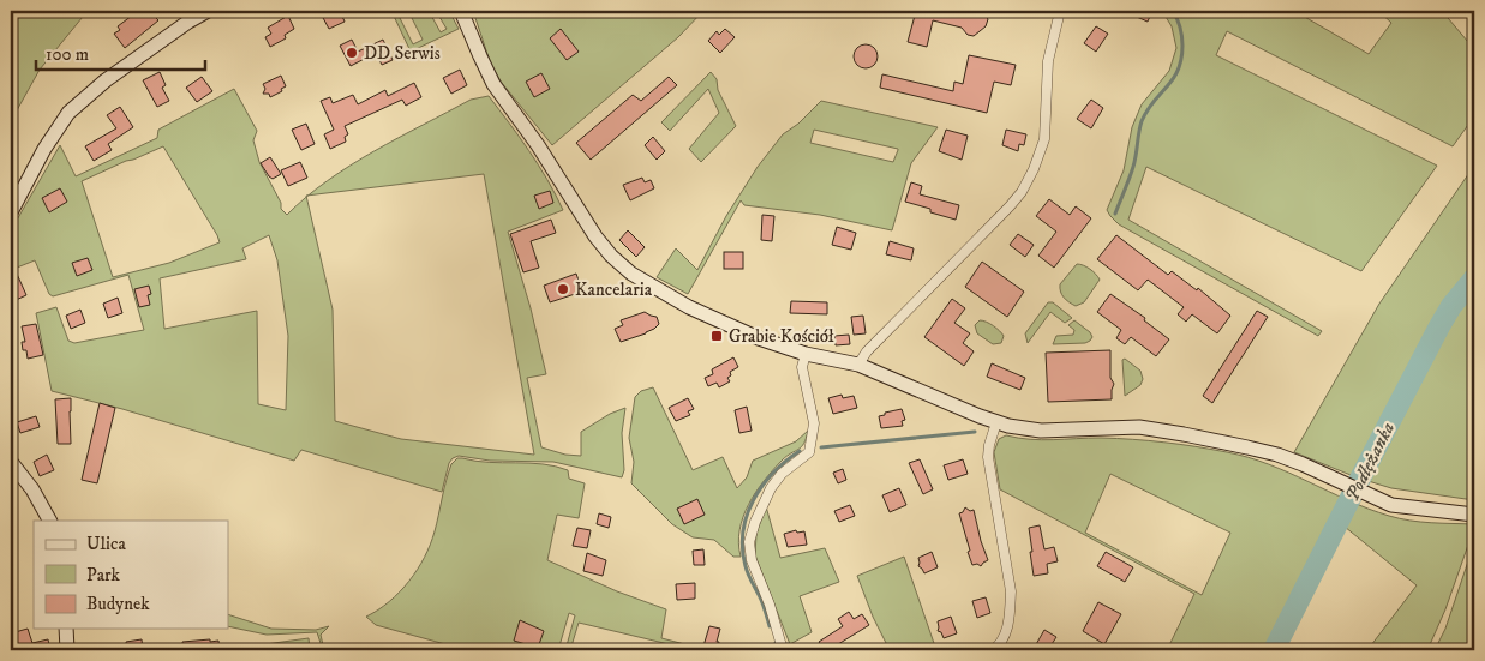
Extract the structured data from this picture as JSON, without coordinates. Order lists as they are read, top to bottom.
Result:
{
  "water": ["Podłężanka"],
  "places": {
    "other": ["DD Serwis", "Kancelaria"],
    "transit": ["Grabie Kościół"]
  },
  "legend": ["Ulica", "Park", "Budynek"],
  "scale_bar": "100 m"
}
